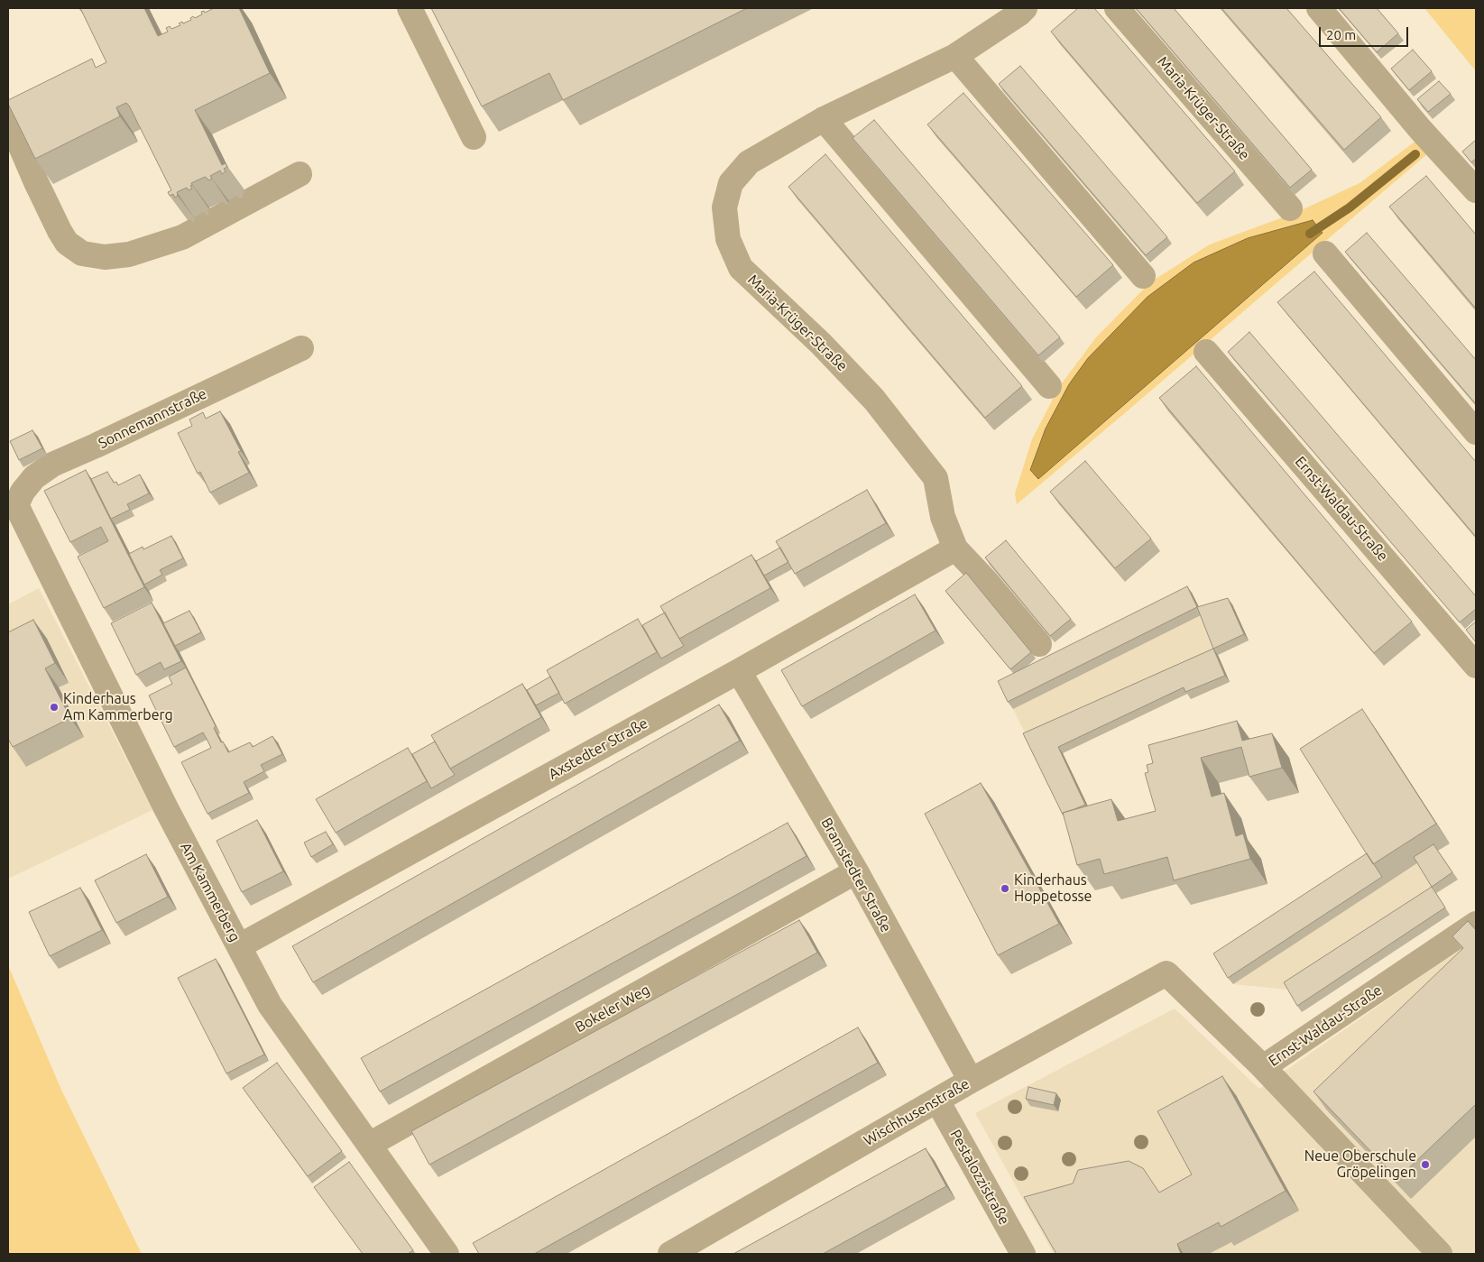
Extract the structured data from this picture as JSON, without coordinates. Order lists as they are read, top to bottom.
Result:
{
  "streets": {
    "street": [
      "Maria-Krüger-Straße",
      "Sonnemannstraße",
      "Ernst-Waldau-Straße",
      "Axstedter Straße",
      "Bramstedter Straße",
      "Am Kammerberg",
      "Bokeler Weg",
      "Wischhusenstraße",
      "Pestalozzistraße"
    ]
  },
  "crossings": [
    ["Maria-Krüger-Straße", "Axstedter Straße"],
    ["Sonnemannstraße", "Am Kammerberg"],
    ["Ernst-Waldau-Straße", "Wischhusenstraße"],
    ["Axstedter Straße", "Bramstedter Straße"],
    ["Axstedter Straße", "Am Kammerberg"],
    ["Bramstedter Straße", "Bokeler Weg"],
    ["Bramstedter Straße", "Wischhusenstraße"],
    ["Am Kammerberg", "Bokeler Weg"],
    ["Wischhusenstraße", "Pestalozzistraße"]
  ],
  "places": ["Kinderhaus Am Kammerberg", "Kinderhaus Hoppetosse", "Neue Oberschule Gröpelingen"],
  "scale_bar": "20 m"
}
